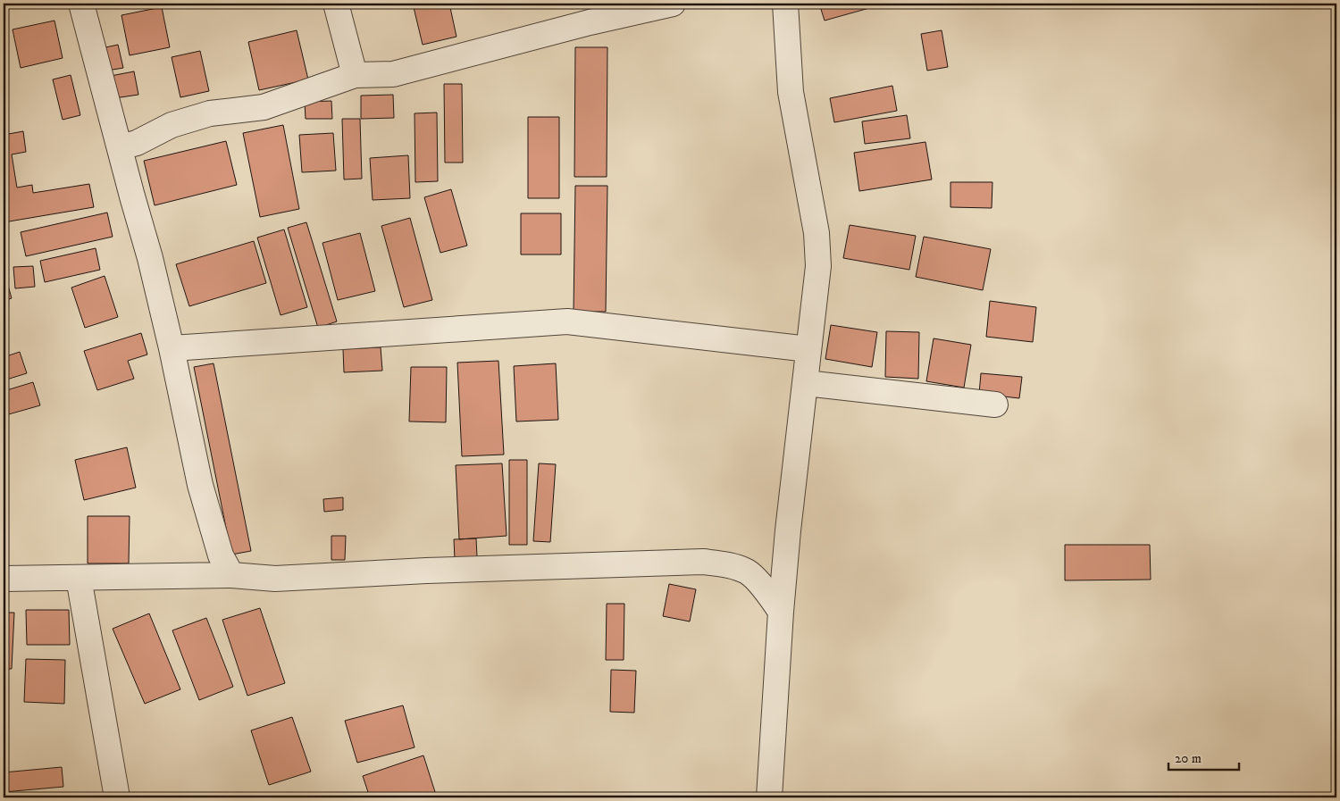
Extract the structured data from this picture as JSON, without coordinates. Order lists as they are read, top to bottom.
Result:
{
  "scale_bar": "20 m"
}
